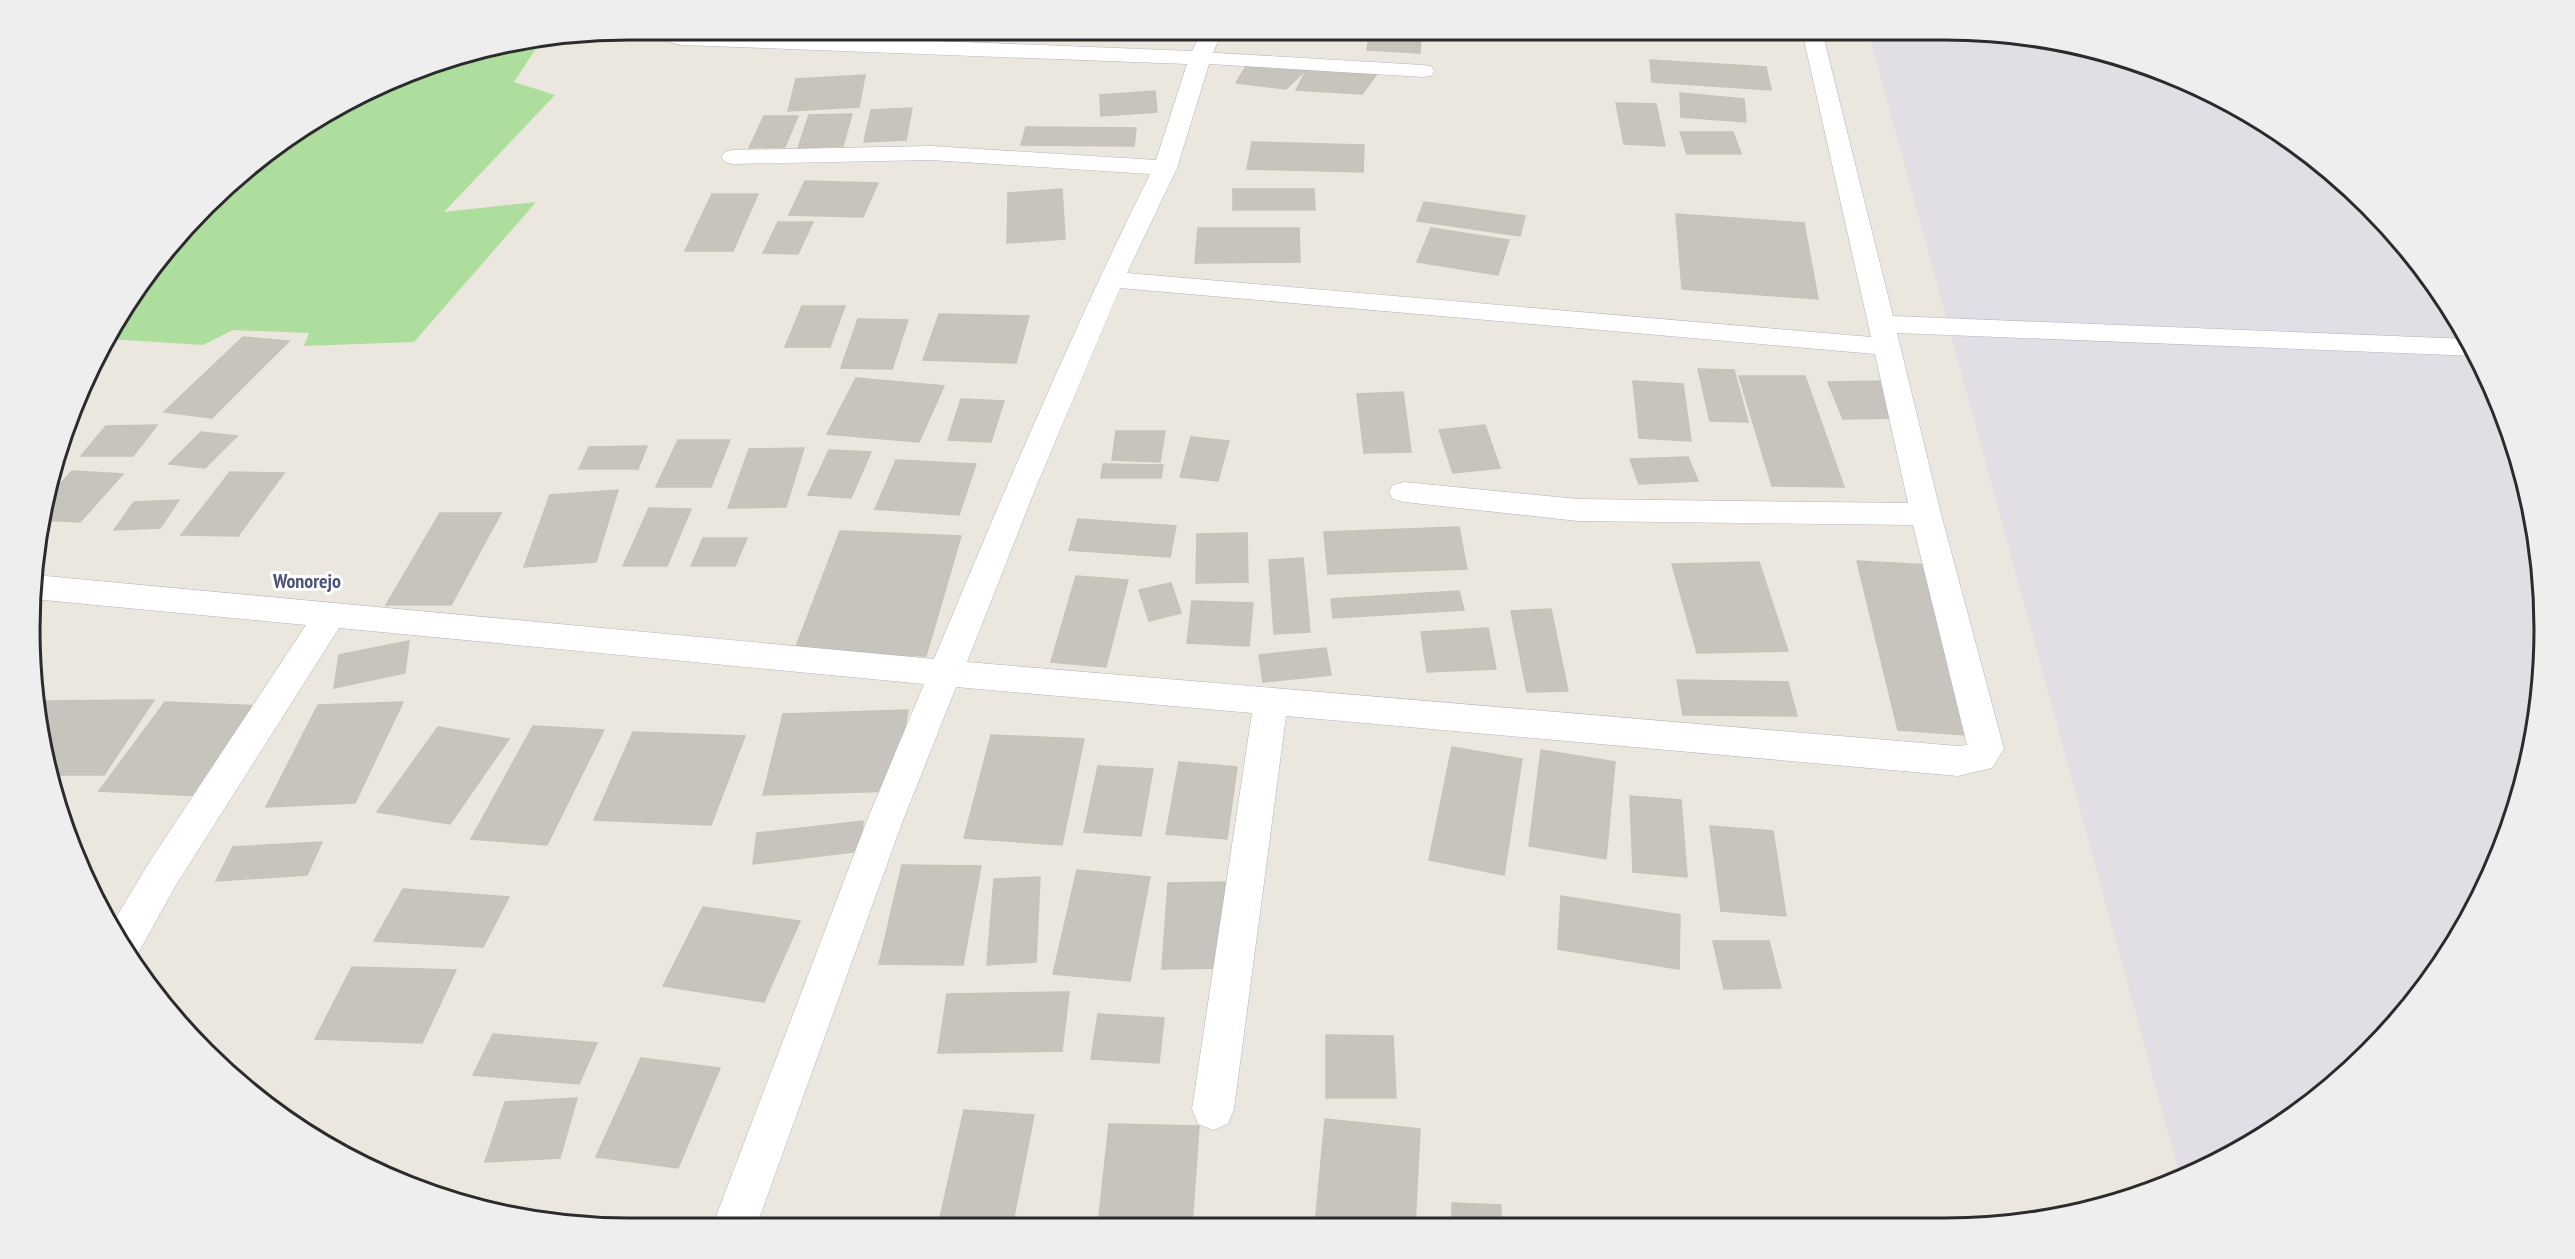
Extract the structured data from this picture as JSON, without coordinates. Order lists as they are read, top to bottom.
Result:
{
  "districts": ["Wonorejo"]
}
